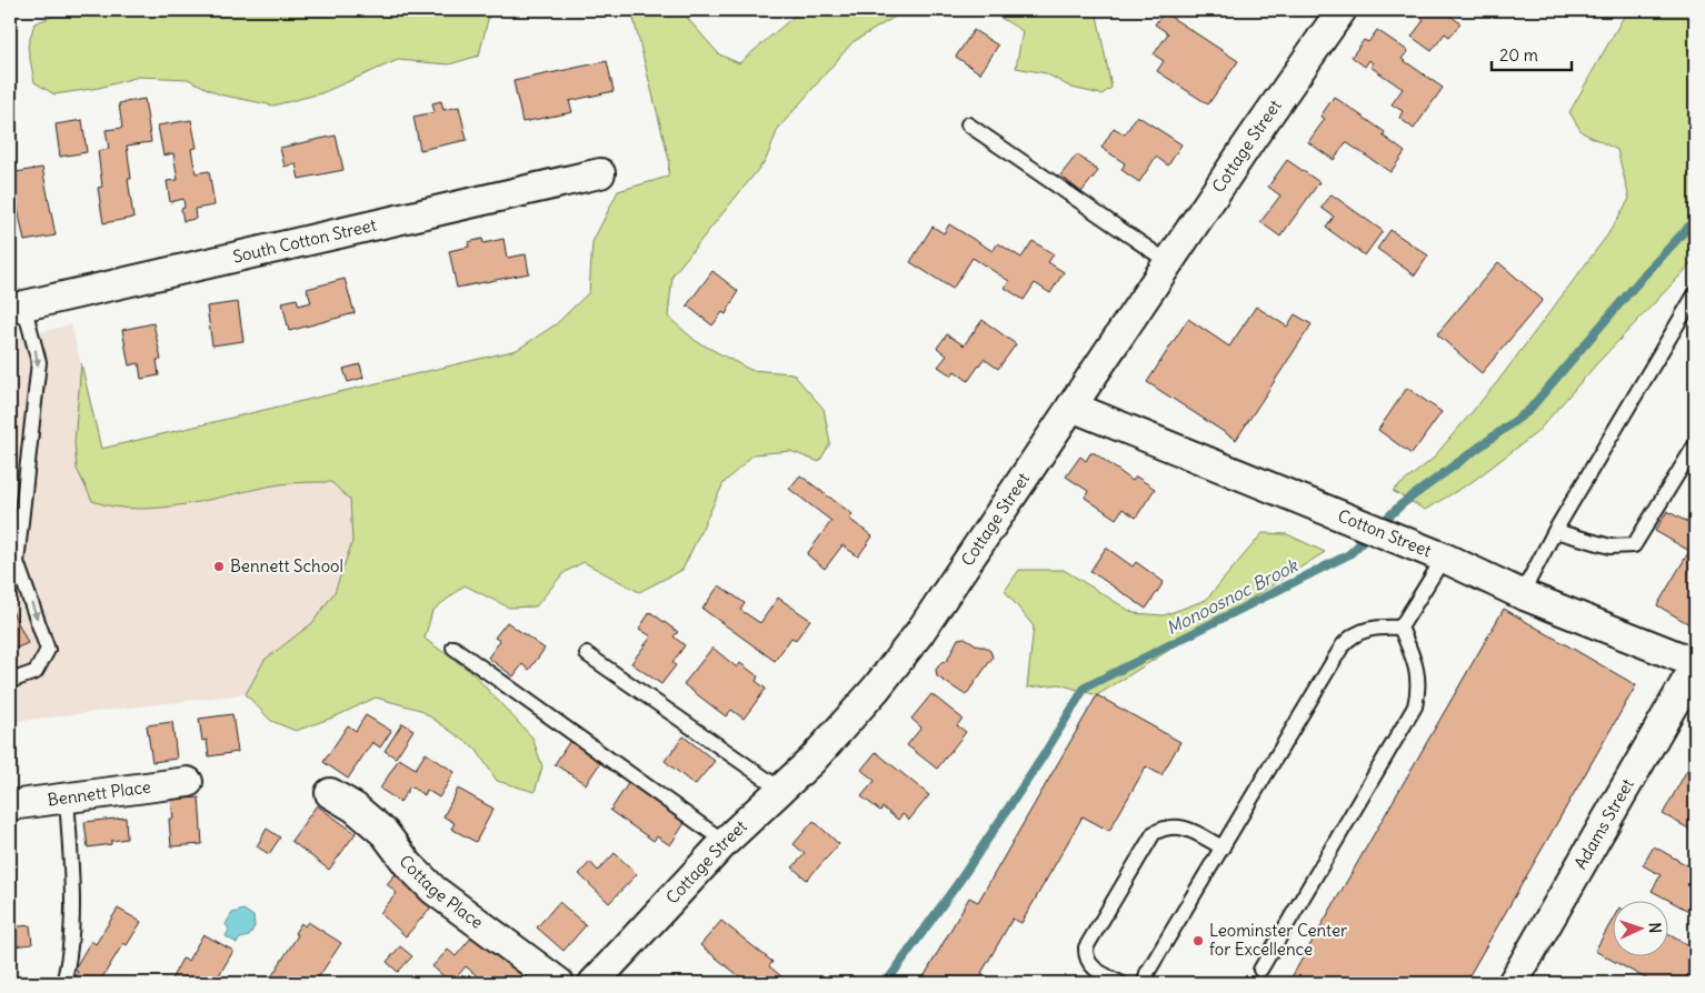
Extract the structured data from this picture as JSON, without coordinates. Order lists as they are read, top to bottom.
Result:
{
  "streets": {
    "street": [
      "Cottage Street",
      "South Cotton Street",
      "Cotton Street",
      "Bennett Place",
      "Adams Street",
      "Cottage Place"
    ]
  },
  "crossings": [
    ["Cottage Street", "Cotton Street"],
    ["Cotton Street", "Adams Street"]
  ],
  "water": ["Monoosnoc Brook"],
  "places": ["Bennett School", "Leominster Center for Excellence"],
  "scale_bar": "20 m",
  "north": "right"
}
